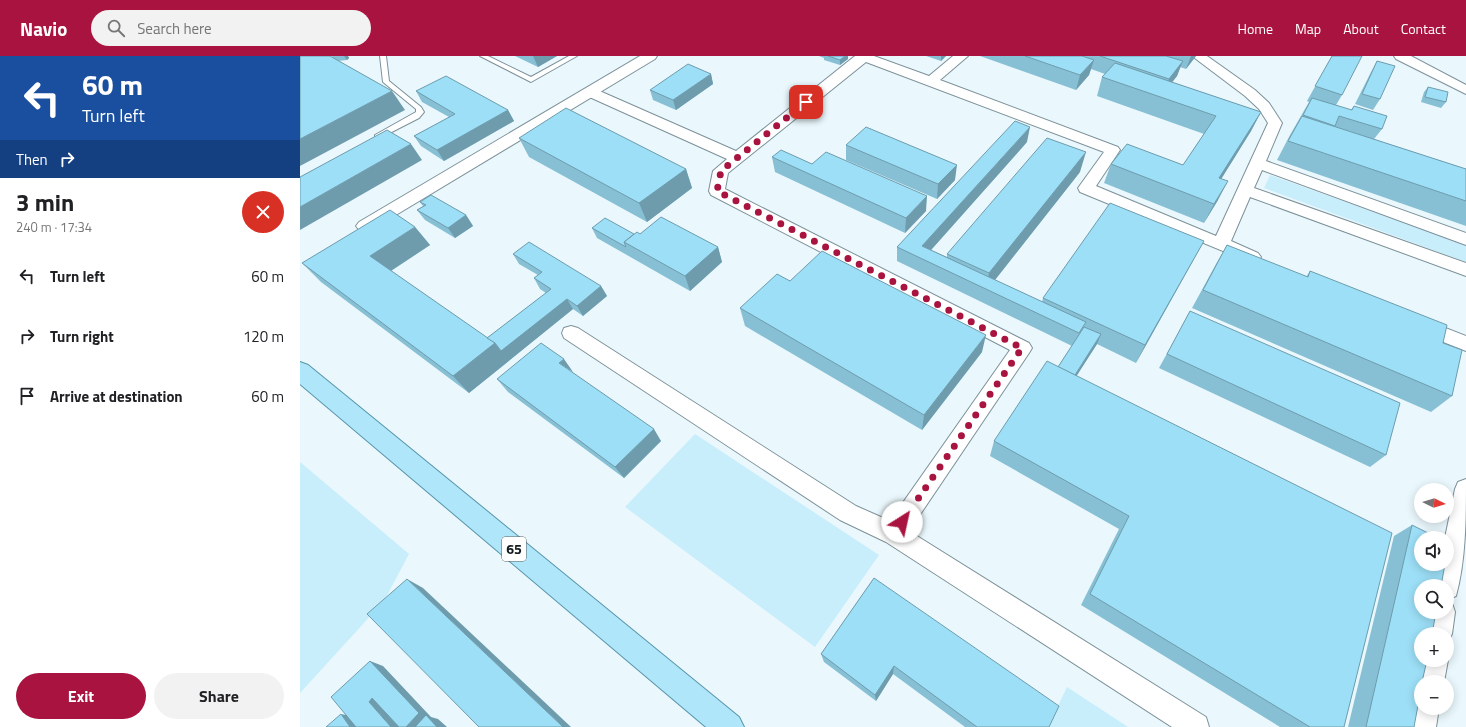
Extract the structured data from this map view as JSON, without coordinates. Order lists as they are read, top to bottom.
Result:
{
  "streets": {
    "main road": ["65"]
  },
  "north": "right",
  "page": {
    "header": "Navio",
    "search": "Search here",
    "nav": [
      "Home",
      "Map",
      "About",
      "Contact"
    ],
    "turn": ["60 m", "Turn left"],
    "then": "Then",
    "heading": ["3 min", "240 m · 17:34"],
    "list": [
      {
        "name": "Turn left",
        "value": "60 m"
      },
      {
        "name": "Turn right",
        "value": "120 m"
      },
      {
        "name": "Arrive at destination",
        "value": "60 m"
      }
    ],
    "map_buttons": ["+", "−"],
    "buttons": ["Exit", "Share"]
  }
}
